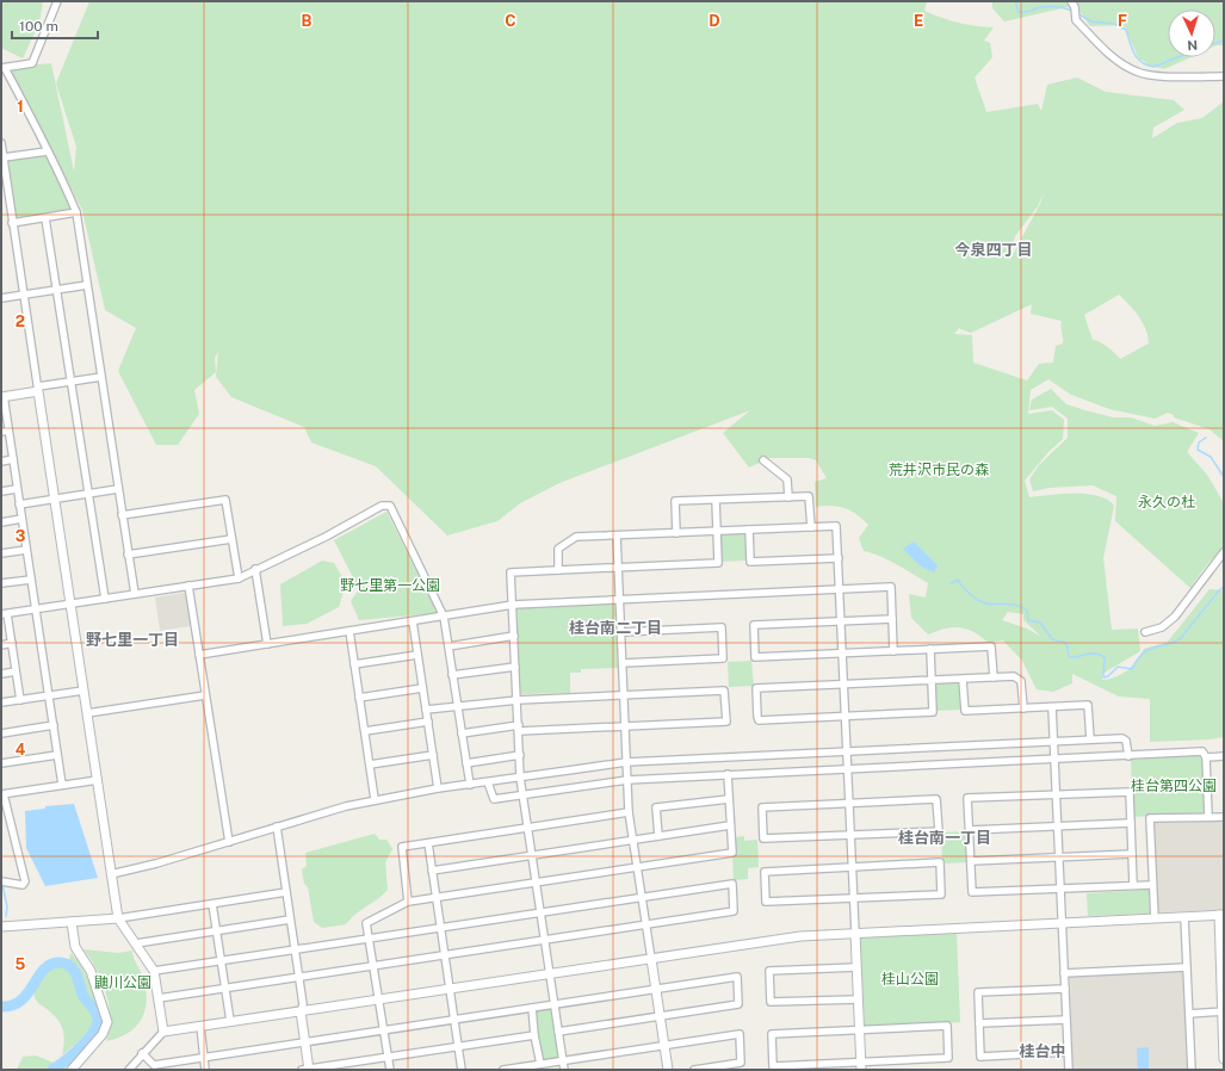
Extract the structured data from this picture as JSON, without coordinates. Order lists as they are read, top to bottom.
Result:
{
  "districts": [
    "今泉四丁目",
    "桂台南二丁目",
    "野七里一丁目",
    "桂台南一丁目",
    "桂台中"
  ],
  "parks": [
    "荒井沢市民の森",
    "永久の杜",
    "野七里第一公園",
    "桂台第四公園",
    "桂山公園",
    "鼬川公園"
  ],
  "scale_bar": "100 m",
  "north": "bottom",
  "grid": {
    "columns": [
      "B",
      "C",
      "D",
      "E",
      "F"
    ],
    "rows": [
      "1",
      "2",
      "3",
      "4",
      "5"
    ]
  }
}
